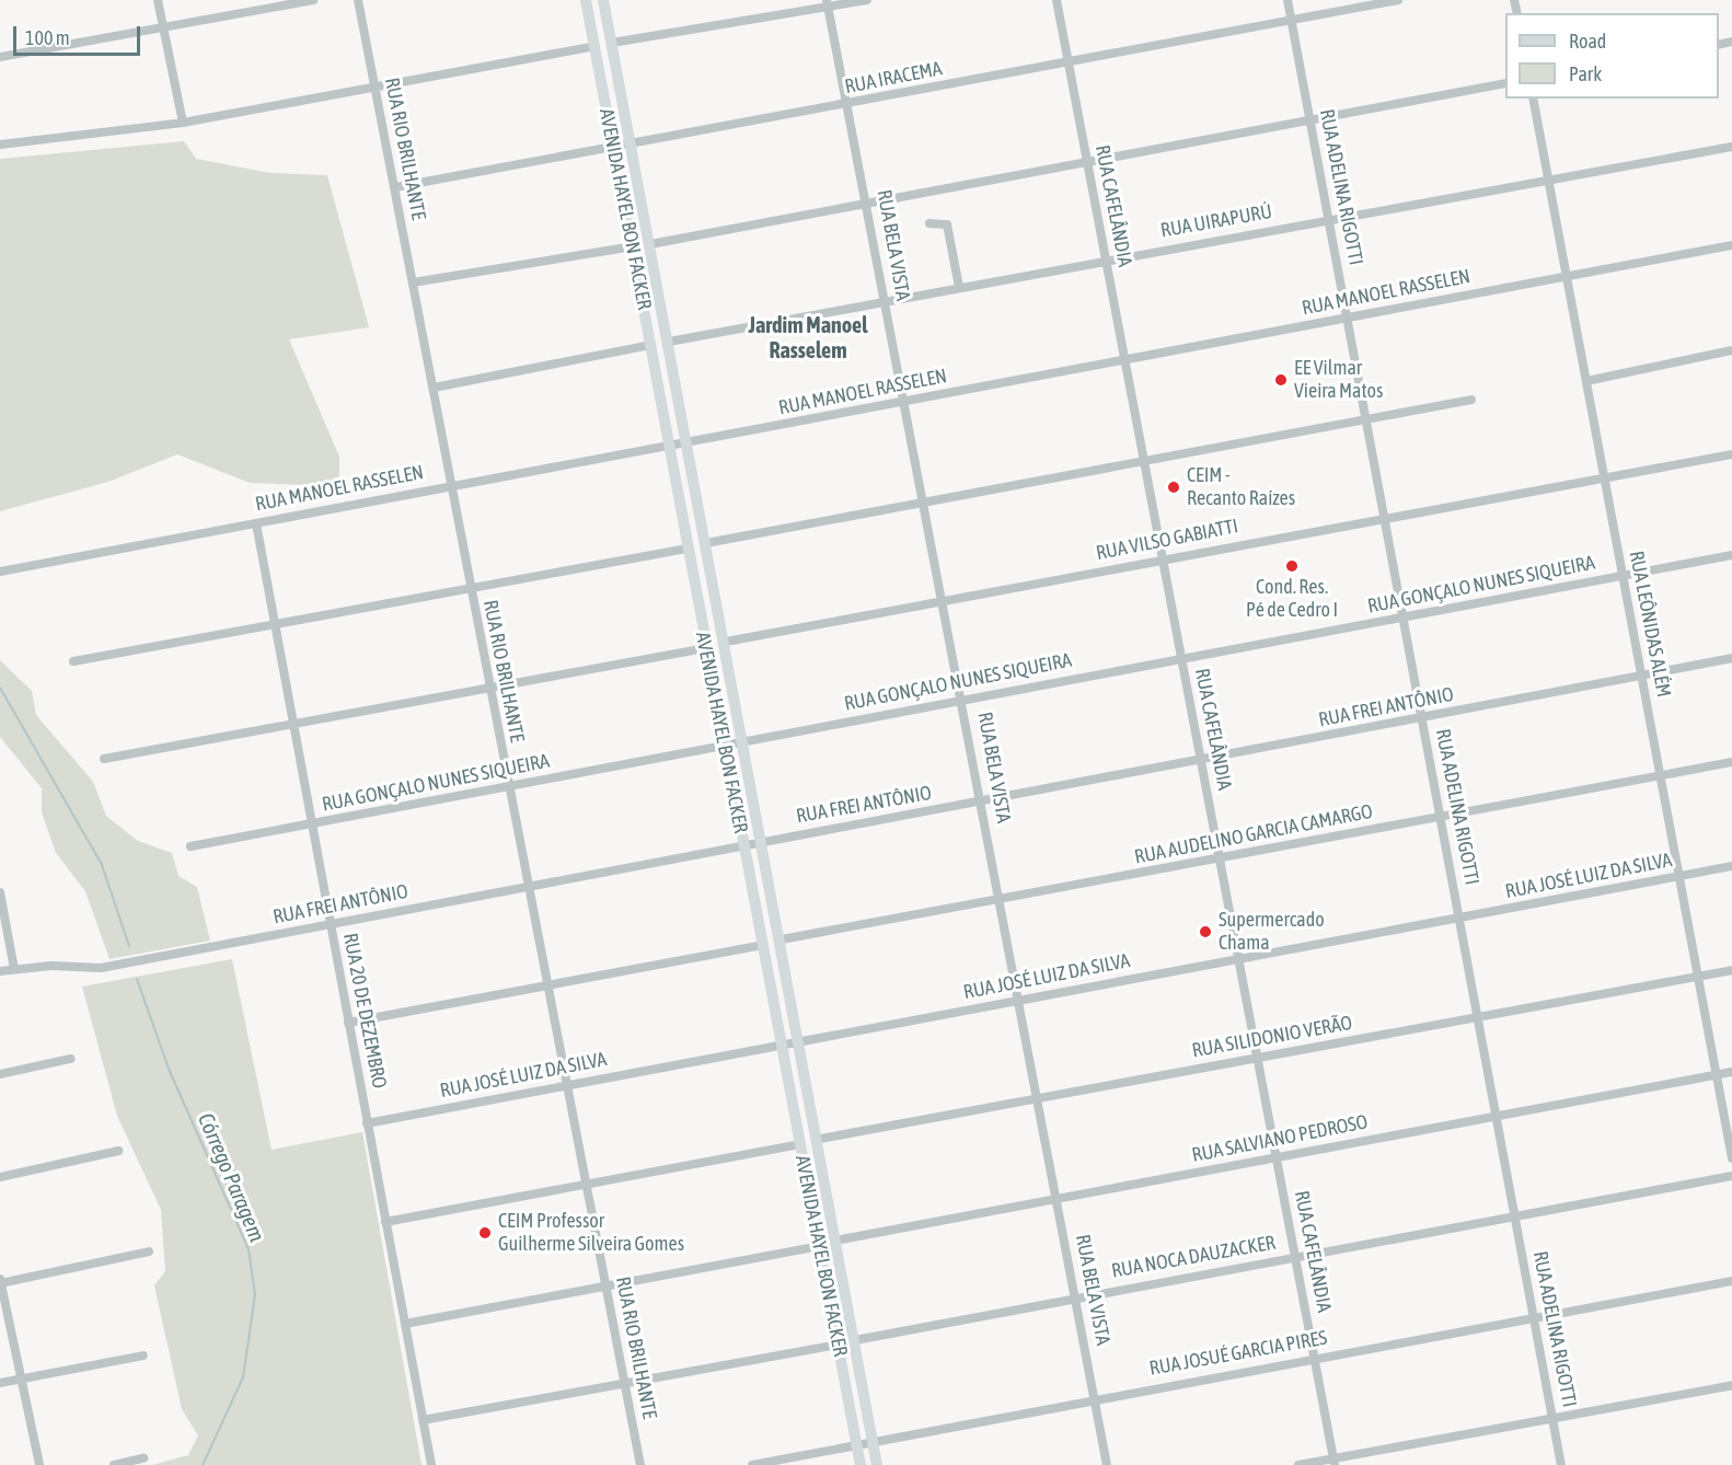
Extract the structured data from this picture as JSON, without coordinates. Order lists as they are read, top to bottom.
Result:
{
  "streets": {
    "main road": ["AVENIDA HAYEL BON FACKER"],
    "street": [
      "RUA IRACEMA",
      "RUA RIO BRILHANTE",
      "RUA ADELINA RIGOTTI",
      "RUA CAFELÂNDIA",
      "RUA UIRAPURÚ",
      "RUA BELA VISTA",
      "RUA MANOEL RASSELEN",
      "RUA VILSO GABIATTI",
      "RUA GONÇALO NUNES SIQUEIRA",
      "RUA LEÔNIDAS ALÉM",
      "RUA FREI ANTÔNIO",
      "RUA AUDELINO GARCIA CAMARGO",
      "RUA JOSÉ LUIZ DA SILVA",
      "RUA 20 DE DEZEMBRO",
      "RUA SILIDONIO VERÃO",
      "RUA SALVIANO PEDROSO",
      "RUA NOCA DAUZACKER",
      "RUA JOSUÉ GARCIA PIRES"
    ]
  },
  "crossings": [
    ["RUA IRACEMA", "RUA RIO BRILHANTE"],
    ["RUA IRACEMA", "RUA ADELINA RIGOTTI"],
    ["RUA IRACEMA", "RUA CAFELÂNDIA"],
    ["RUA IRACEMA", "AVENIDA HAYEL BON FACKER"],
    ["RUA IRACEMA", "RUA BELA VISTA"],
    ["RUA RIO BRILHANTE", "RUA MANOEL RASSELEN"],
    ["RUA RIO BRILHANTE", "RUA GONÇALO NUNES SIQUEIRA"],
    ["RUA RIO BRILHANTE", "RUA FREI ANTÔNIO"],
    ["RUA RIO BRILHANTE", "RUA JOSÉ LUIZ DA SILVA"],
    ["RUA ADELINA RIGOTTI", "RUA UIRAPURÚ"],
    ["RUA ADELINA RIGOTTI", "RUA MANOEL RASSELEN"],
    ["RUA ADELINA RIGOTTI", "RUA VILSO GABIATTI"],
    ["RUA ADELINA RIGOTTI", "RUA GONÇALO NUNES SIQUEIRA"],
    ["RUA ADELINA RIGOTTI", "RUA FREI ANTÔNIO"],
    ["RUA ADELINA RIGOTTI", "RUA AUDELINO GARCIA CAMARGO"],
    ["RUA ADELINA RIGOTTI", "RUA JOSÉ LUIZ DA SILVA"],
    ["RUA ADELINA RIGOTTI", "RUA SILIDONIO VERÃO"],
    ["RUA ADELINA RIGOTTI", "RUA SALVIANO PEDROSO"],
    ["RUA ADELINA RIGOTTI", "RUA NOCA DAUZACKER"],
    ["RUA ADELINA RIGOTTI", "RUA JOSUÉ GARCIA PIRES"],
    ["RUA CAFELÂNDIA", "RUA UIRAPURÚ"],
    ["RUA CAFELÂNDIA", "RUA MANOEL RASSELEN"],
    ["RUA CAFELÂNDIA", "RUA VILSO GABIATTI"],
    ["RUA CAFELÂNDIA", "RUA GONÇALO NUNES SIQUEIRA"],
    ["RUA CAFELÂNDIA", "RUA FREI ANTÔNIO"],
    ["RUA CAFELÂNDIA", "RUA AUDELINO GARCIA CAMARGO"],
    ["RUA CAFELÂNDIA", "RUA JOSÉ LUIZ DA SILVA"],
    ["RUA CAFELÂNDIA", "RUA SILIDONIO VERÃO"],
    ["RUA CAFELÂNDIA", "RUA SALVIANO PEDROSO"],
    ["RUA CAFELÂNDIA", "RUA NOCA DAUZACKER"],
    ["RUA CAFELÂNDIA", "RUA JOSUÉ GARCIA PIRES"],
    ["AVENIDA HAYEL BON FACKER", "RUA UIRAPURÚ"],
    ["AVENIDA HAYEL BON FACKER", "RUA MANOEL RASSELEN"],
    ["AVENIDA HAYEL BON FACKER", "RUA VILSO GABIATTI"],
    ["AVENIDA HAYEL BON FACKER", "RUA GONÇALO NUNES SIQUEIRA"],
    ["AVENIDA HAYEL BON FACKER", "RUA FREI ANTÔNIO"],
    ["AVENIDA HAYEL BON FACKER", "RUA AUDELINO GARCIA CAMARGO"],
    ["AVENIDA HAYEL BON FACKER", "RUA JOSÉ LUIZ DA SILVA"],
    ["AVENIDA HAYEL BON FACKER", "RUA SILIDONIO VERÃO"],
    ["AVENIDA HAYEL BON FACKER", "RUA SALVIANO PEDROSO"],
    ["AVENIDA HAYEL BON FACKER", "RUA NOCA DAUZACKER"],
    ["AVENIDA HAYEL BON FACKER", "RUA JOSUÉ GARCIA PIRES"],
    ["RUA UIRAPURÚ", "RUA BELA VISTA"],
    ["RUA UIRAPURÚ", "RUA LEÔNIDAS ALÉM"],
    ["RUA BELA VISTA", "RUA MANOEL RASSELEN"],
    ["RUA BELA VISTA", "RUA VILSO GABIATTI"],
    ["RUA BELA VISTA", "RUA GONÇALO NUNES SIQUEIRA"],
    ["RUA BELA VISTA", "RUA FREI ANTÔNIO"],
    ["RUA BELA VISTA", "RUA AUDELINO GARCIA CAMARGO"],
    ["RUA BELA VISTA", "RUA JOSÉ LUIZ DA SILVA"],
    ["RUA BELA VISTA", "RUA SILIDONIO VERÃO"],
    ["RUA BELA VISTA", "RUA SALVIANO PEDROSO"],
    ["RUA BELA VISTA", "RUA NOCA DAUZACKER"],
    ["RUA BELA VISTA", "RUA JOSUÉ GARCIA PIRES"],
    ["RUA MANOEL RASSELEN", "RUA LEÔNIDAS ALÉM"],
    ["RUA MANOEL RASSELEN", "RUA 20 DE DEZEMBRO"],
    ["RUA VILSO GABIATTI", "RUA LEÔNIDAS ALÉM"],
    ["RUA GONÇALO NUNES SIQUEIRA", "RUA LEÔNIDAS ALÉM"],
    ["RUA GONÇALO NUNES SIQUEIRA", "RUA 20 DE DEZEMBRO"],
    ["RUA LEÔNIDAS ALÉM", "RUA FREI ANTÔNIO"],
    ["RUA LEÔNIDAS ALÉM", "RUA AUDELINO GARCIA CAMARGO"],
    ["RUA LEÔNIDAS ALÉM", "RUA JOSÉ LUIZ DA SILVA"],
    ["RUA LEÔNIDAS ALÉM", "RUA SILIDONIO VERÃO"],
    ["RUA LEÔNIDAS ALÉM", "RUA SALVIANO PEDROSO"],
    ["RUA FREI ANTÔNIO", "RUA 20 DE DEZEMBRO"],
    ["RUA JOSÉ LUIZ DA SILVA", "RUA 20 DE DEZEMBRO"]
  ],
  "districts": ["Jardim Manoel Rasselem"],
  "water": ["Córrego Paragem"],
  "places": [
    "EE Vilmar Vieira Matos",
    "CEIM - Recanto Raízes",
    "Cond. Res. Pé de Cedro I",
    "Supermercado Chama",
    "CEIM Professor Guilherme Silveira Gomes"
  ],
  "legend": ["Road", "Park"],
  "scale_bar": "100 m"
}
